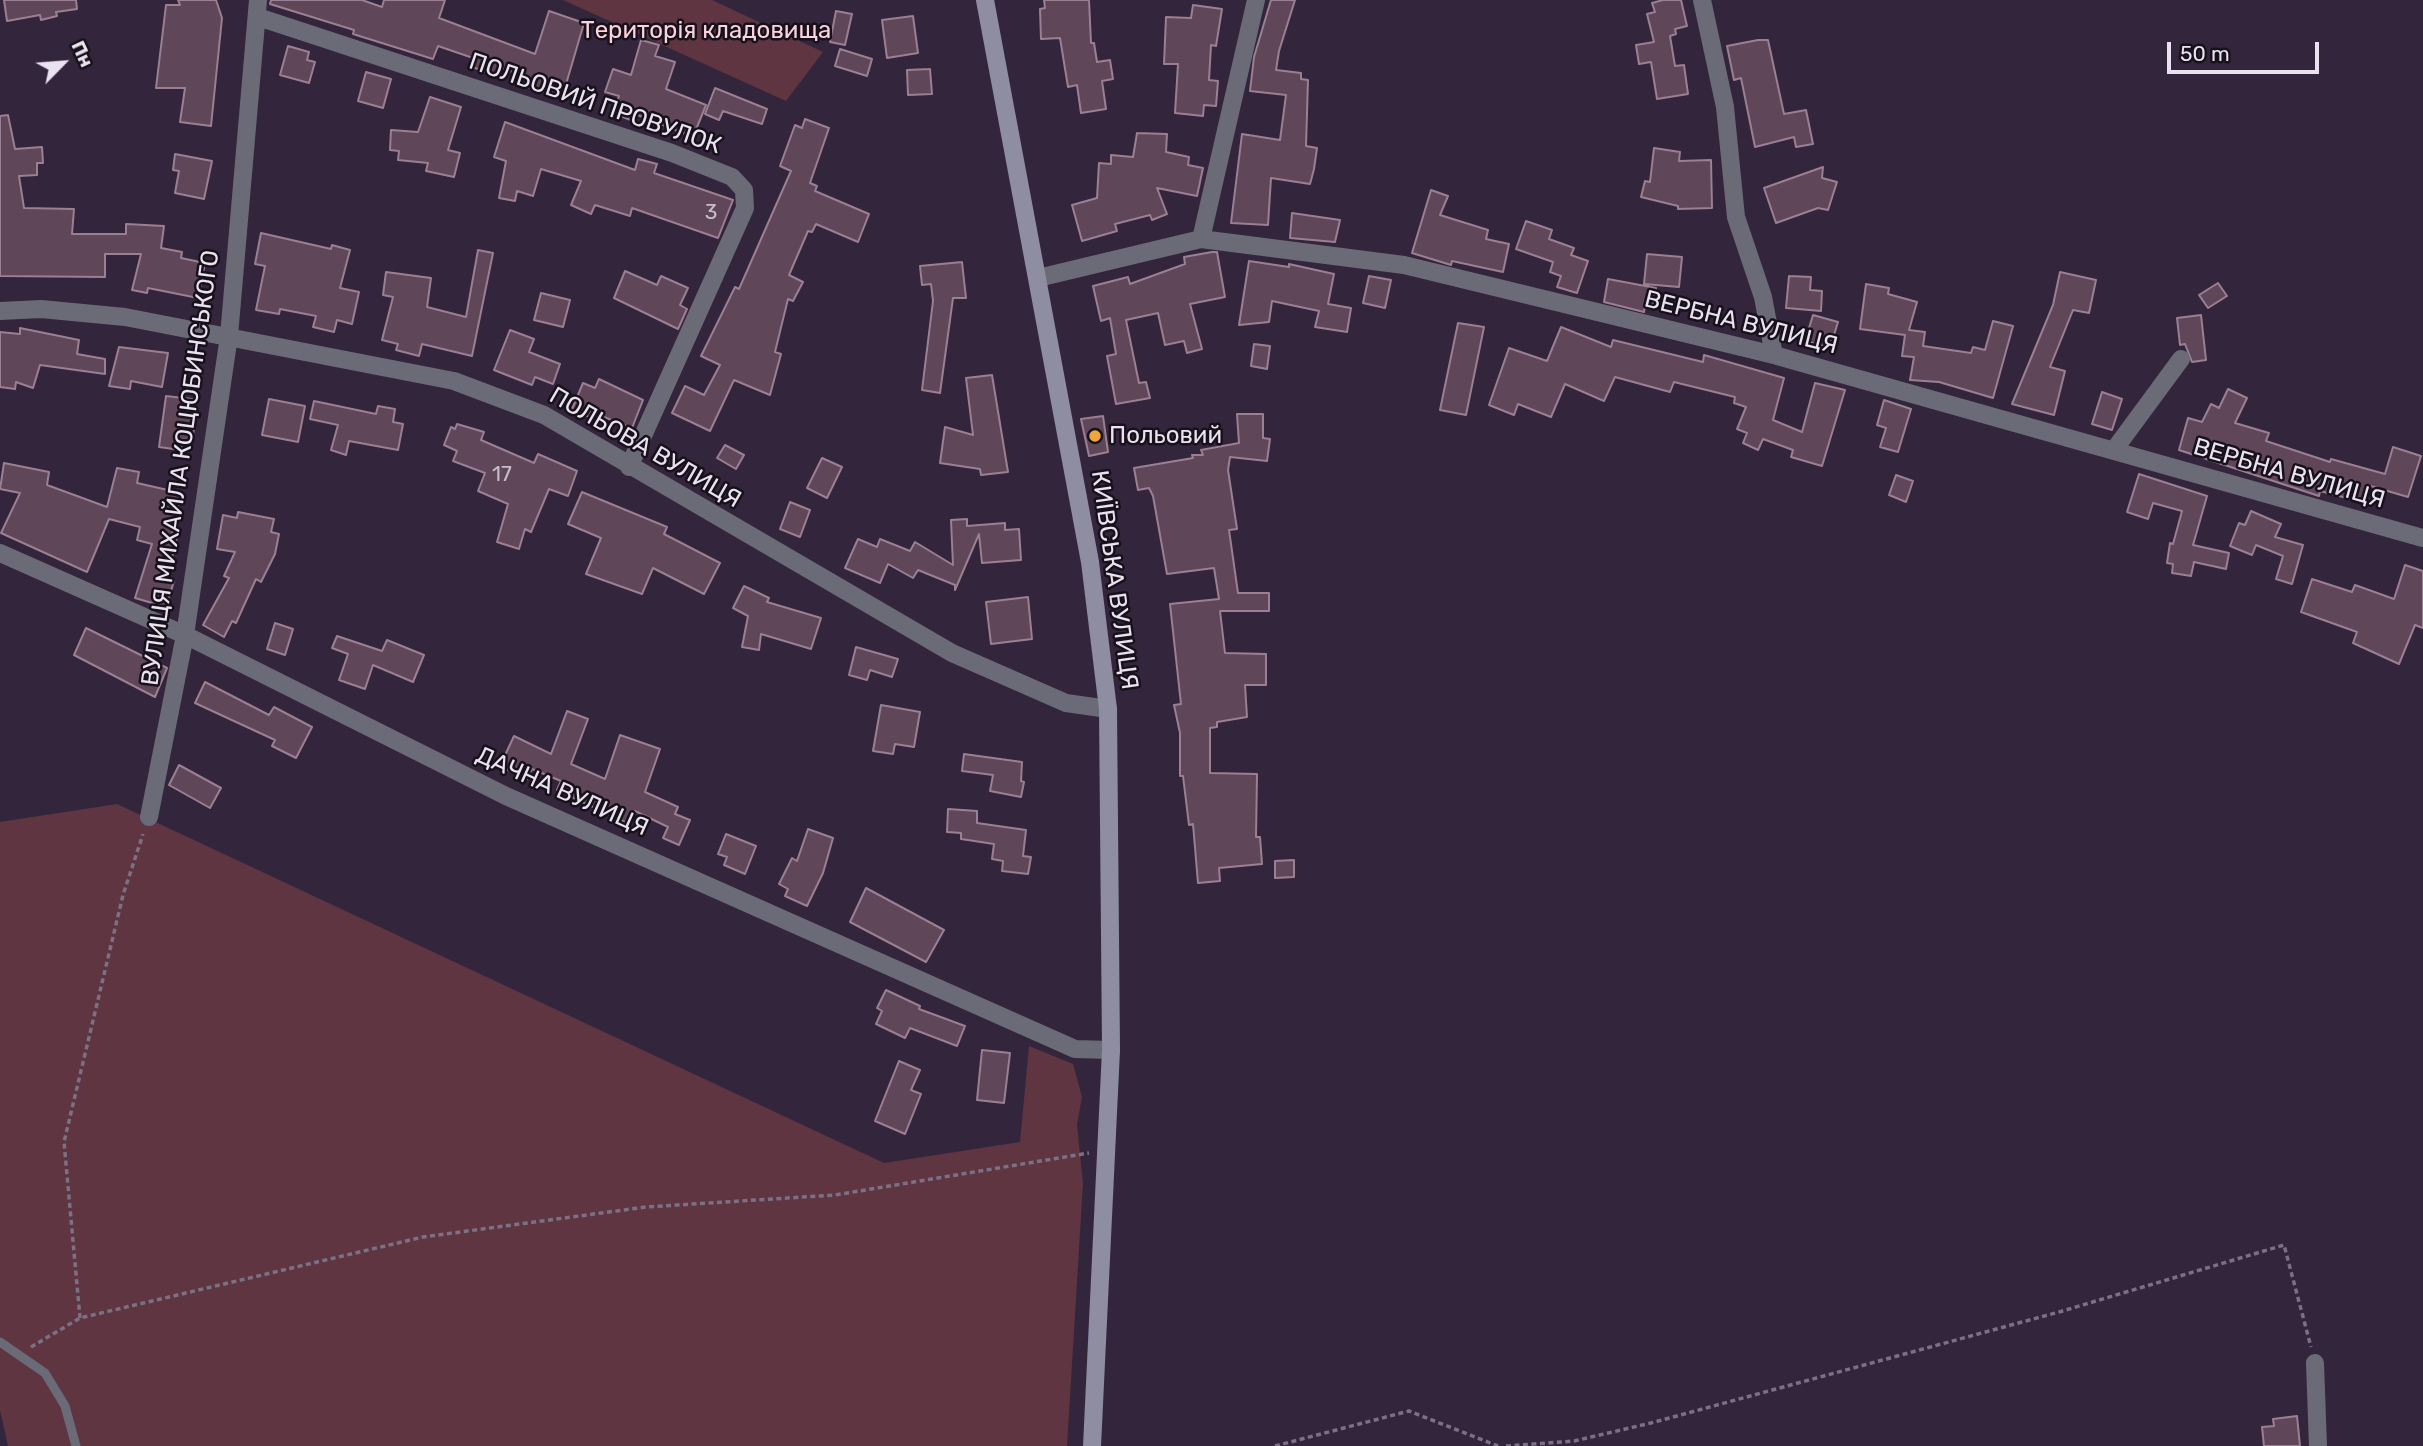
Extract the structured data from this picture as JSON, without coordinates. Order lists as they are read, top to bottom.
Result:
{
  "streets": {
    "street": [
      "ПОЛЬОВИЙ ПРОВУЛОК",
      "ВЕРБНА ВУЛИЦЯ",
      "ПОЛЬОВА ВУЛИЦЯ",
      "ВУЛИЦЯ МИХАЙЛА КОЦЮБИНСЬКОГО",
      "КИЇВСЬКА ВУЛИЦЯ",
      "ДАЧНА ВУЛИЦЯ"
    ]
  },
  "crossings": [
    ["ПОЛЬОВИЙ ПРОВУЛОК", "ПОЛЬОВА ВУЛИЦЯ"],
    ["ПОЛЬОВИЙ ПРОВУЛОК", "ВУЛИЦЯ МИХАЙЛА КОЦЮБИНСЬКОГО"],
    ["ВЕРБНА ВУЛИЦЯ", "КИЇВСЬКА ВУЛИЦЯ"],
    ["ПОЛЬОВА ВУЛИЦЯ", "ВУЛИЦЯ МИХАЙЛА КОЦЮБИНСЬКОГО"],
    ["ПОЛЬОВА ВУЛИЦЯ", "КИЇВСЬКА ВУЛИЦЯ"],
    ["ВУЛИЦЯ МИХАЙЛА КОЦЮБИНСЬКОГО", "ДАЧНА ВУЛИЦЯ"],
    ["КИЇВСЬКА ВУЛИЦЯ", "ДАЧНА ВУЛИЦЯ"]
  ],
  "parks": ["Територія кладовища"],
  "places": ["Польовий"],
  "house_numbers": ["3", "17"],
  "scale_bar": "50 m",
  "north": "top right"
}
